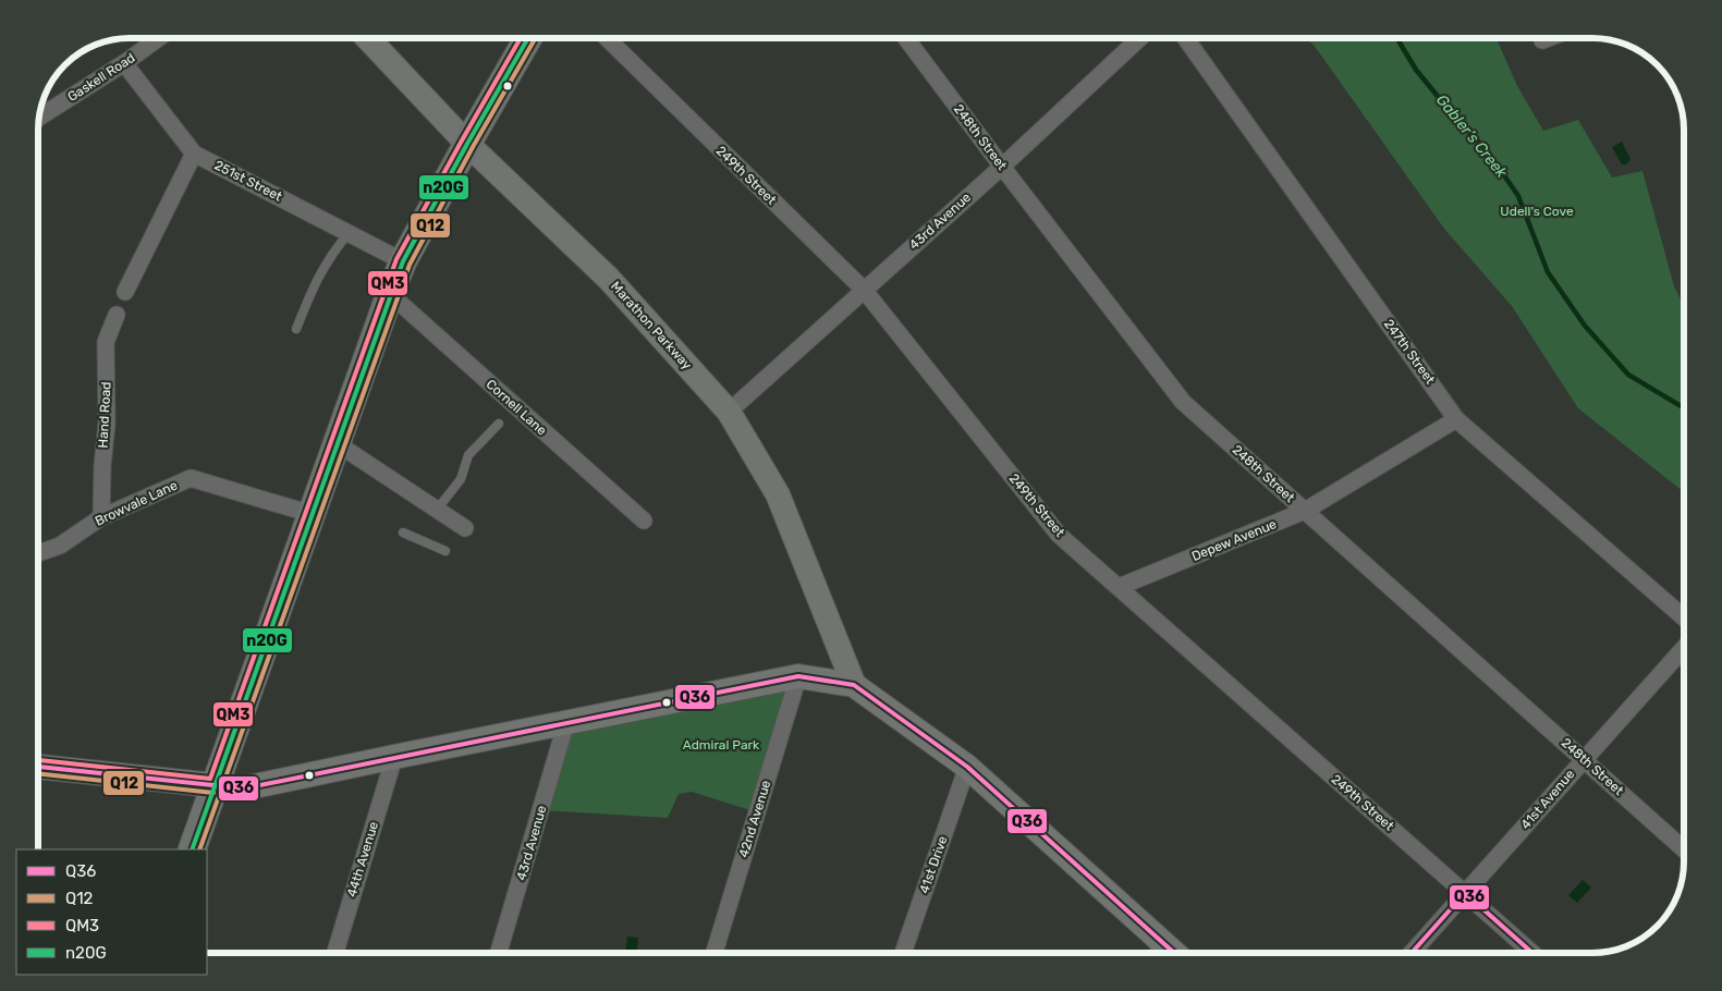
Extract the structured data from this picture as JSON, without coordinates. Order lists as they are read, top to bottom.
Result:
{
  "streets": {
    "street": [
      "Gaskell Road",
      "248th Street",
      "249th Street",
      "251st Street",
      "43rd Avenue",
      "Marathon Parkway",
      "247th Street",
      "Cornell Lane",
      "Hand Road",
      "Browvale Lane",
      "Depew Avenue",
      "41st Avenue",
      "42nd Avenue",
      "44th Avenue",
      "41st Drive"
    ]
  },
  "crossings": [
    ["Gaskell Road", "251st Street"],
    ["248th Street", "43rd Avenue"],
    ["248th Street", "Depew Avenue"],
    ["248th Street", "41st Avenue"],
    ["249th Street", "43rd Avenue"],
    ["249th Street", "Depew Avenue"],
    ["249th Street", "41st Avenue"],
    ["43rd Avenue", "Marathon Parkway"],
    ["247th Street", "Depew Avenue"],
    ["Hand Road", "Browvale Lane"]
  ],
  "water": ["Gabler’s Creek"],
  "parks": ["Udell's Cove", "Admiral Park"],
  "lines": [
    "transit line Q12",
    "transit line QM3",
    "transit line n20G",
    "transit line Q36"
  ],
  "legend": [
    "Q36",
    "Q12",
    "QM3",
    "n20G"
  ]
}
